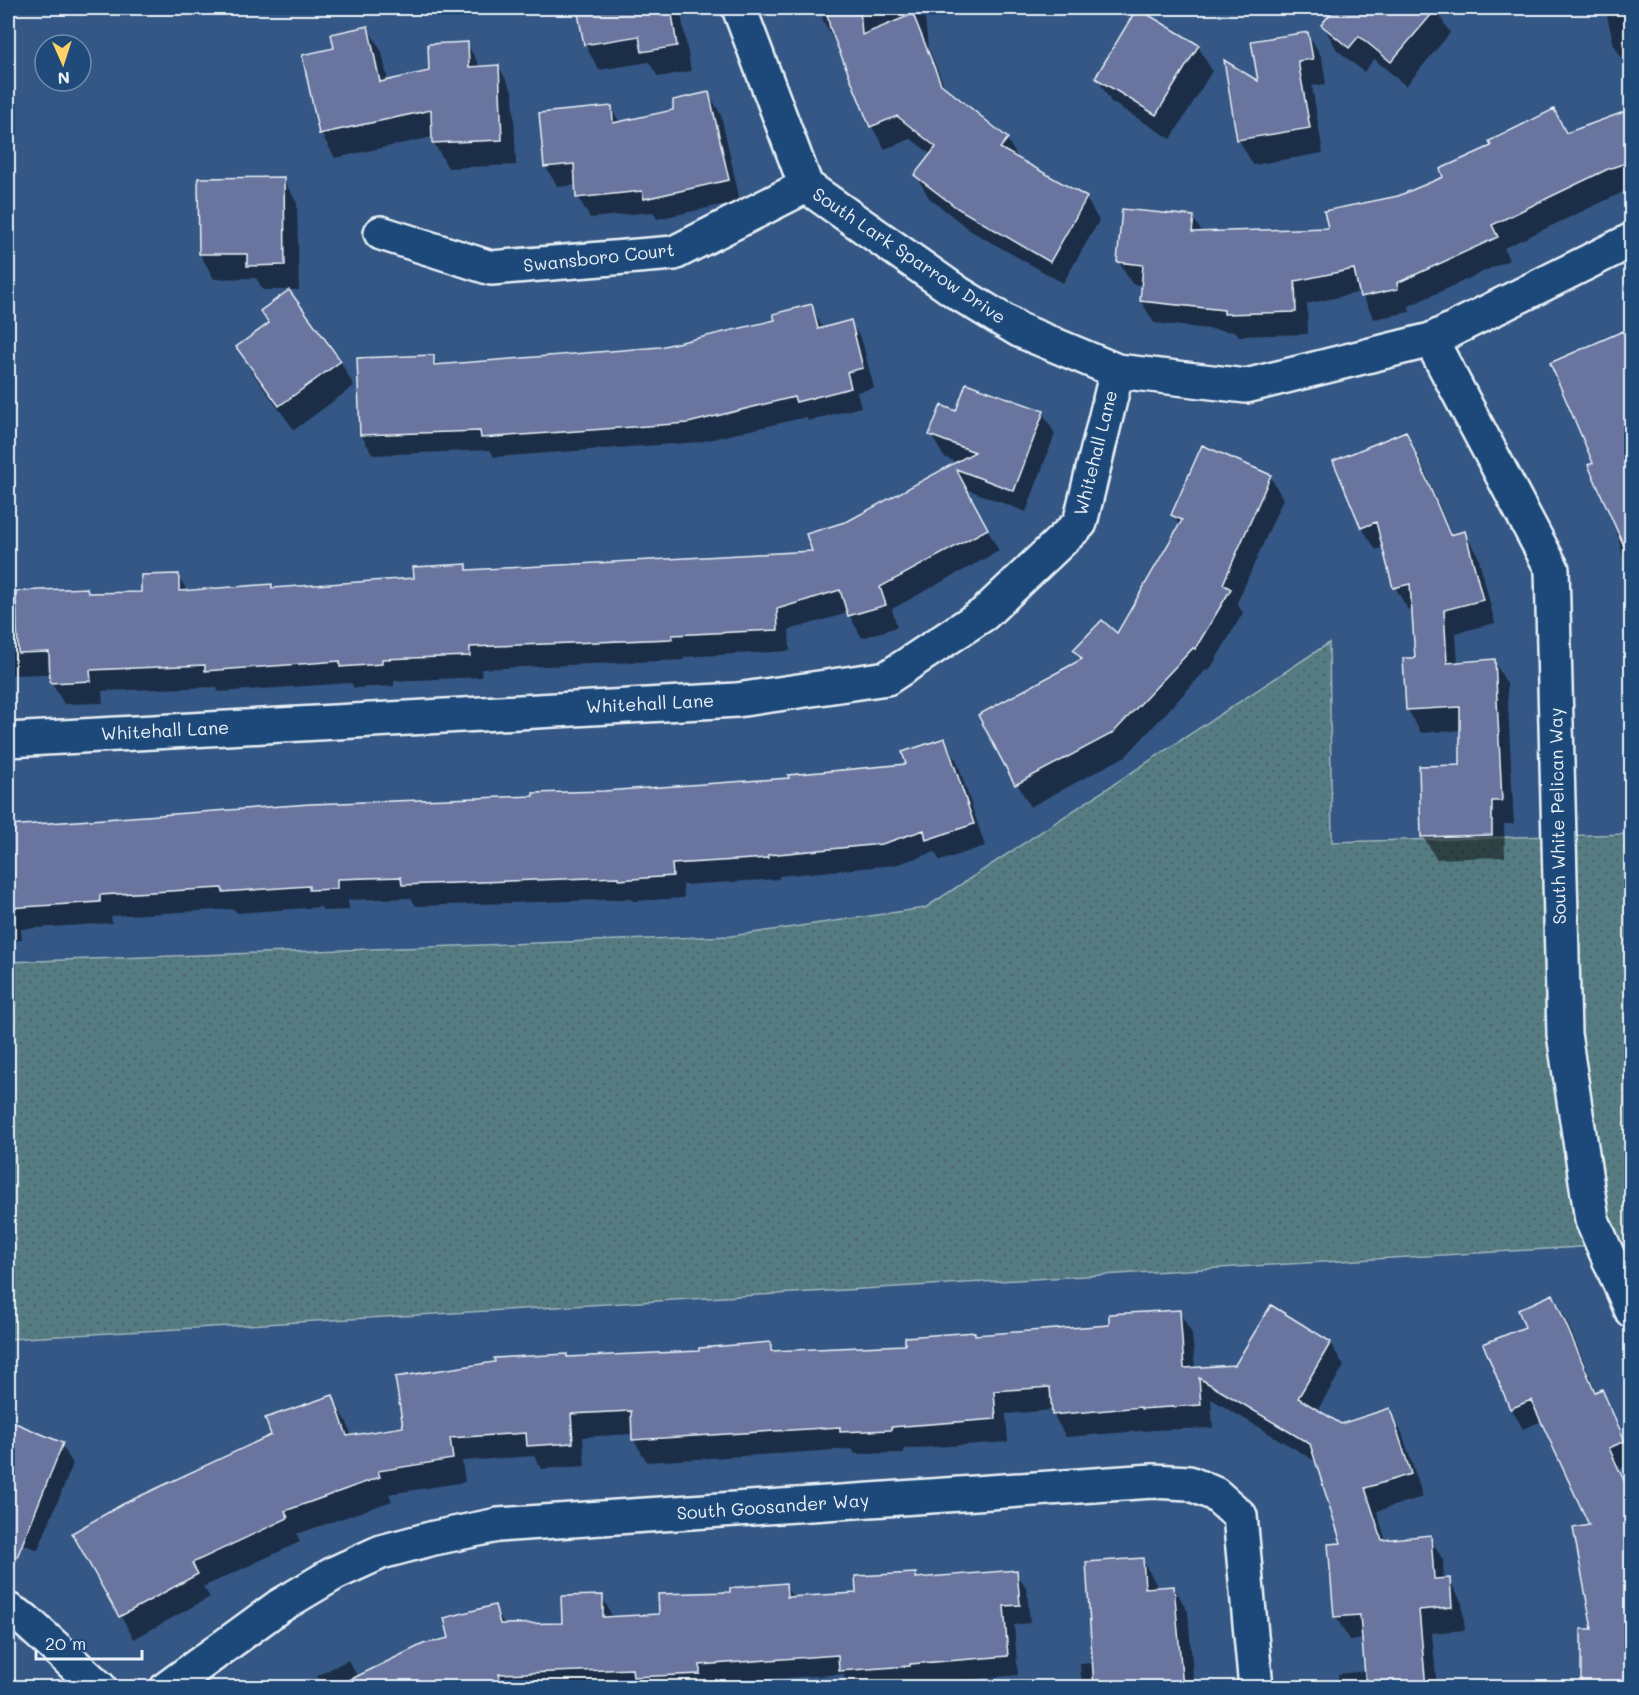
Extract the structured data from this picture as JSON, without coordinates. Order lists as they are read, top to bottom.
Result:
{
  "streets": {
    "street": [
      "South Lark Sparrow Drive",
      "Swansboro Court",
      "Whitehall Lane",
      "South White Pelican Way",
      "South Goosander Way"
    ]
  },
  "crossings": [
    ["South Lark Sparrow Drive", "Swansboro Court"],
    ["South Lark Sparrow Drive", "Whitehall Lane"],
    ["South Lark Sparrow Drive", "South White Pelican Way"]
  ],
  "scale_bar": "20 m",
  "north": "bottom"
}
